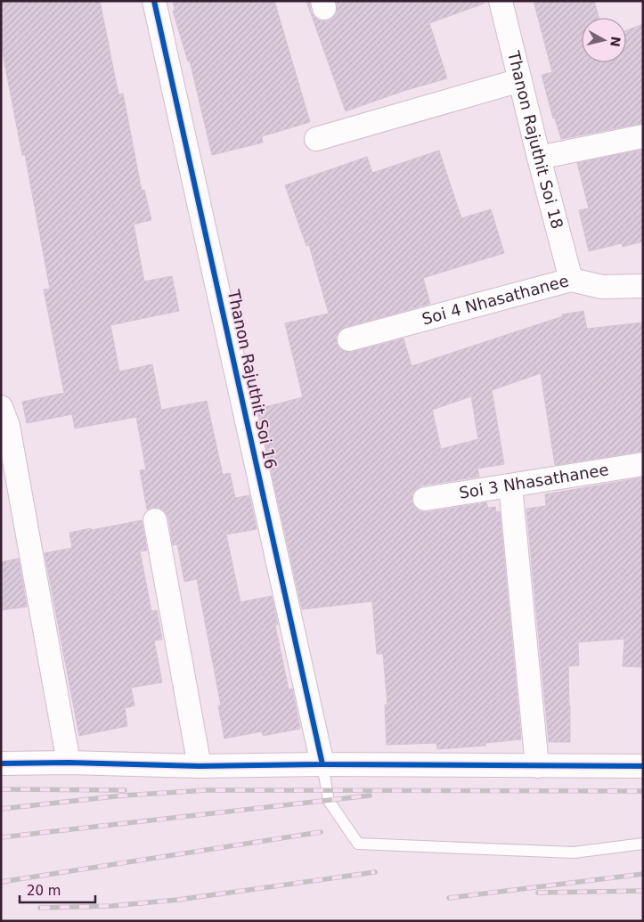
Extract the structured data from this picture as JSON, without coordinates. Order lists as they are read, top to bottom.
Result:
{
  "streets": {
    "street": [
      "Thanon Rajuthit Soi 18",
      "Soi 4 Nhasathanee",
      "Thanon Rajuthit Soi 16",
      "Soi 3 Nhasathanee"
    ]
  },
  "crossings": [
    ["Thanon Rajuthit Soi 18", "Soi 4 Nhasathanee"]
  ],
  "scale_bar": "20 m",
  "north": "right"
}
